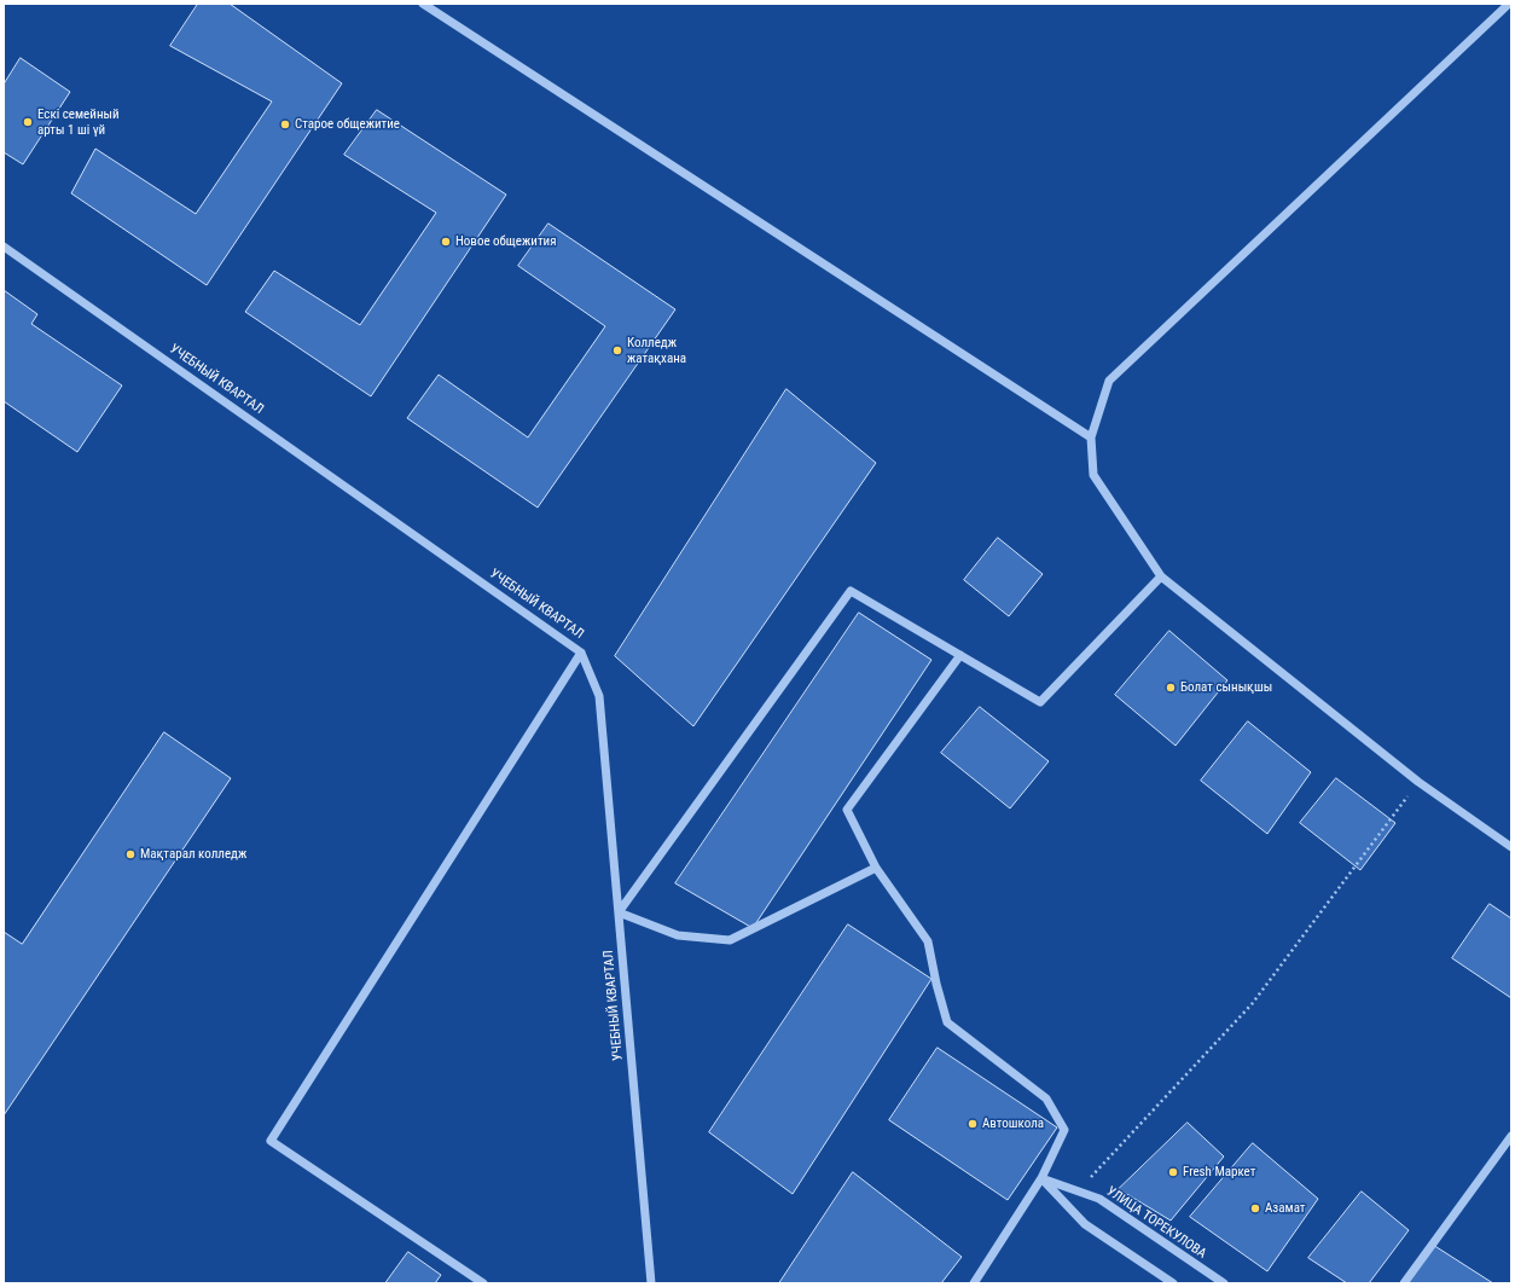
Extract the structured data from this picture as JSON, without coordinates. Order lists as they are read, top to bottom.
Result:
{
  "streets": {
    "street": ["УЧЕБНЫЙ КВАРТАЛ", "УЛИЦА ТОРЕКУЛОВА"]
  },
  "places": [
    "Ескі семейный арты 1 ші үй",
    "Старое общежитие",
    "Новое общежития",
    "Колледж жатақхана",
    "Болат сынықшы",
    "Мақтарал колледж",
    "Автошкола",
    "Fresh Маркет",
    "Азамат"
  ]
}
